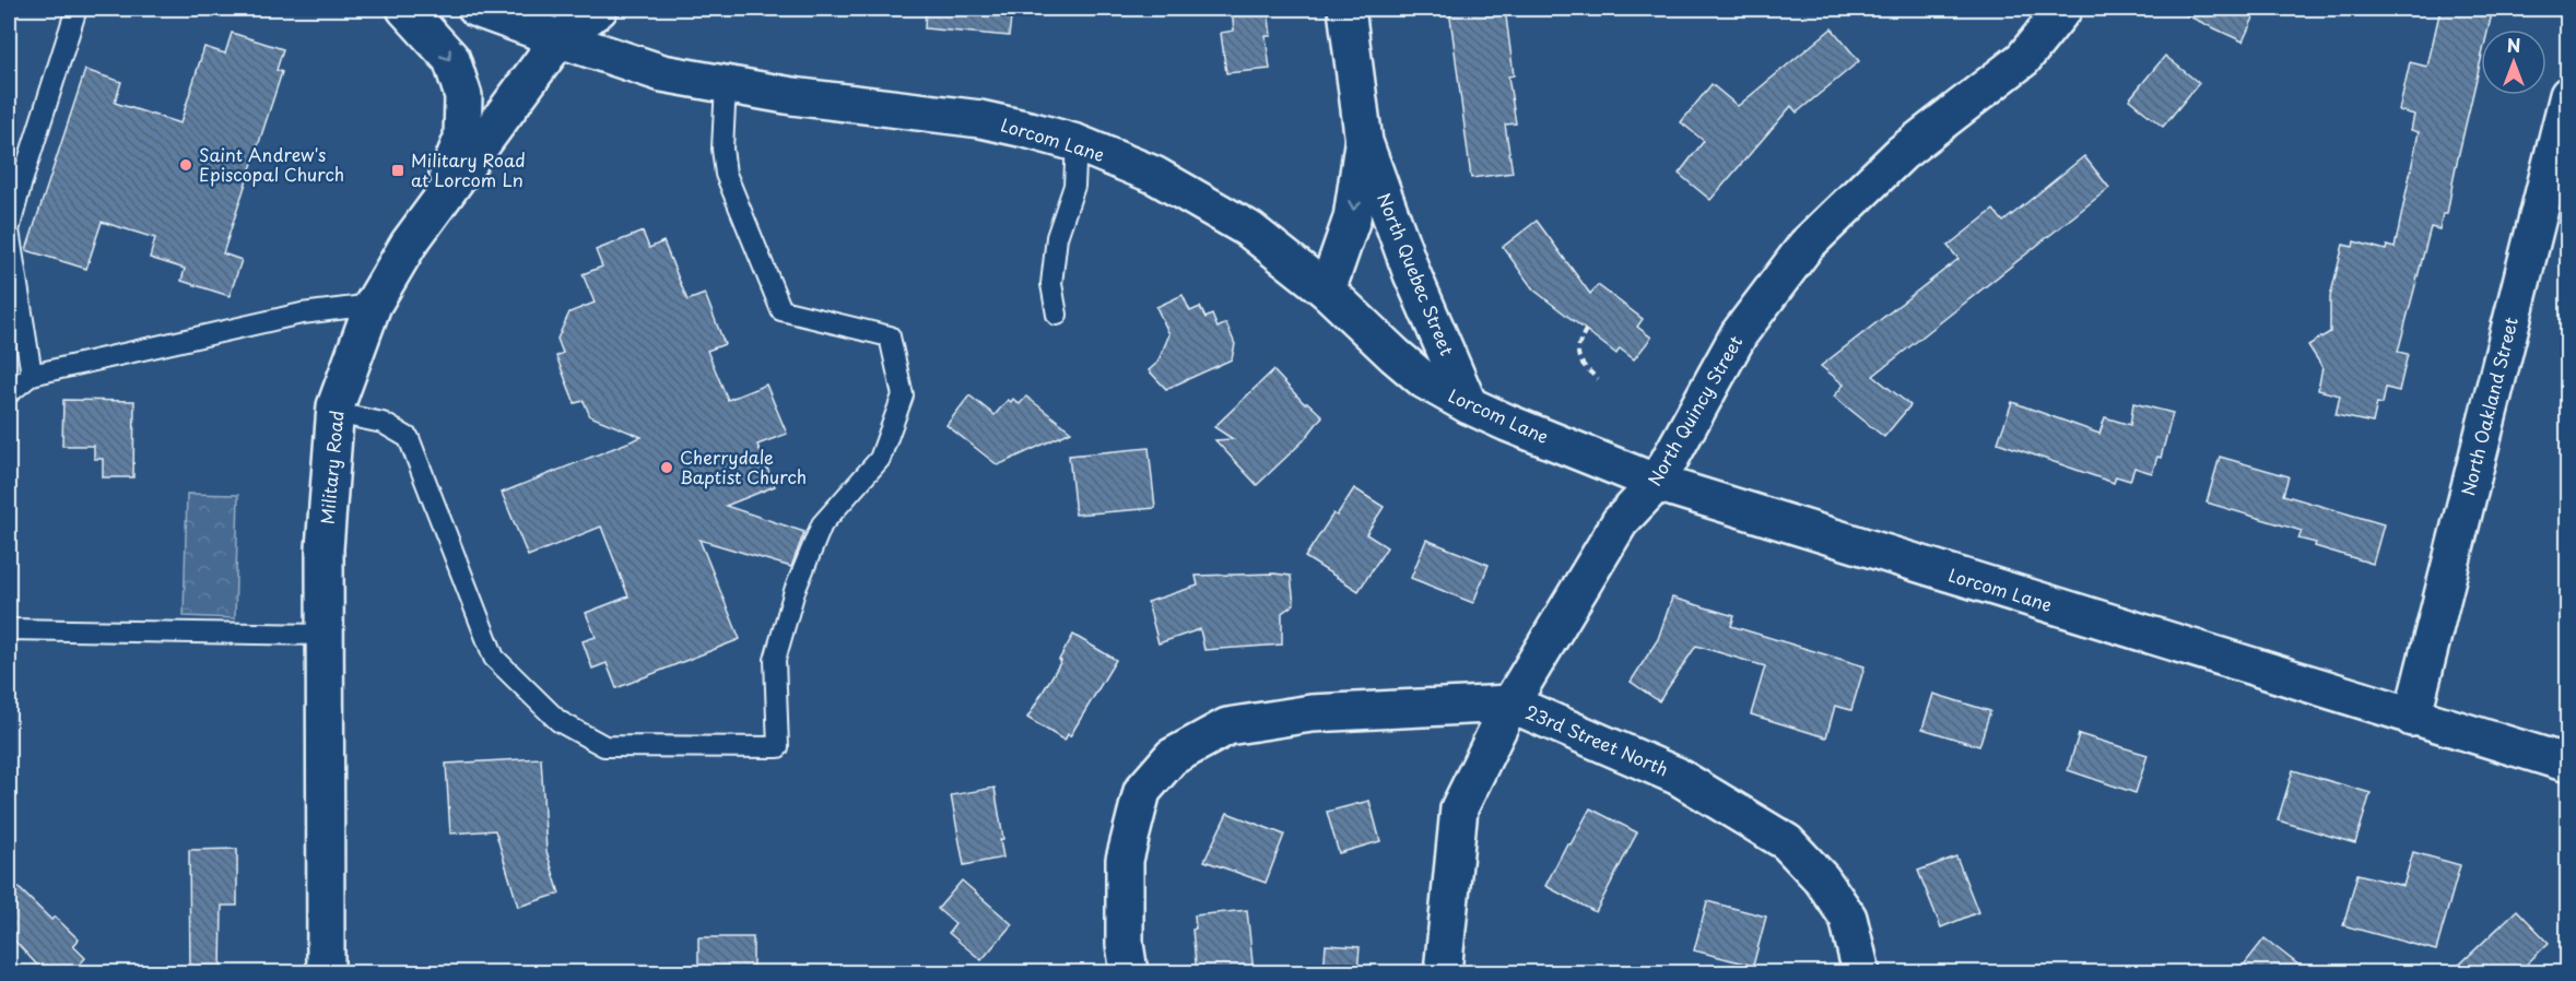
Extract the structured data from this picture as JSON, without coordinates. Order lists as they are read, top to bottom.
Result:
{
  "streets": {
    "street": [
      "Lorcom Lane",
      "North Quebec Street",
      "North Oakland Street",
      "North Quincy Street",
      "Military Road",
      "23rd Street North"
    ]
  },
  "crossings": [
    ["Lorcom Lane", "North Quebec Street"],
    ["Lorcom Lane", "North Oakland Street"],
    ["Lorcom Lane", "North Quincy Street"],
    ["Lorcom Lane", "Military Road"],
    ["North Quincy Street", "23rd Street North"]
  ],
  "places": {
    "other": ["Saint Andrew's Episcopal Church", "Cherrydale Baptist Church"],
    "transit": ["Military Road at Lorcom Ln"]
  },
  "north": "top"
}
